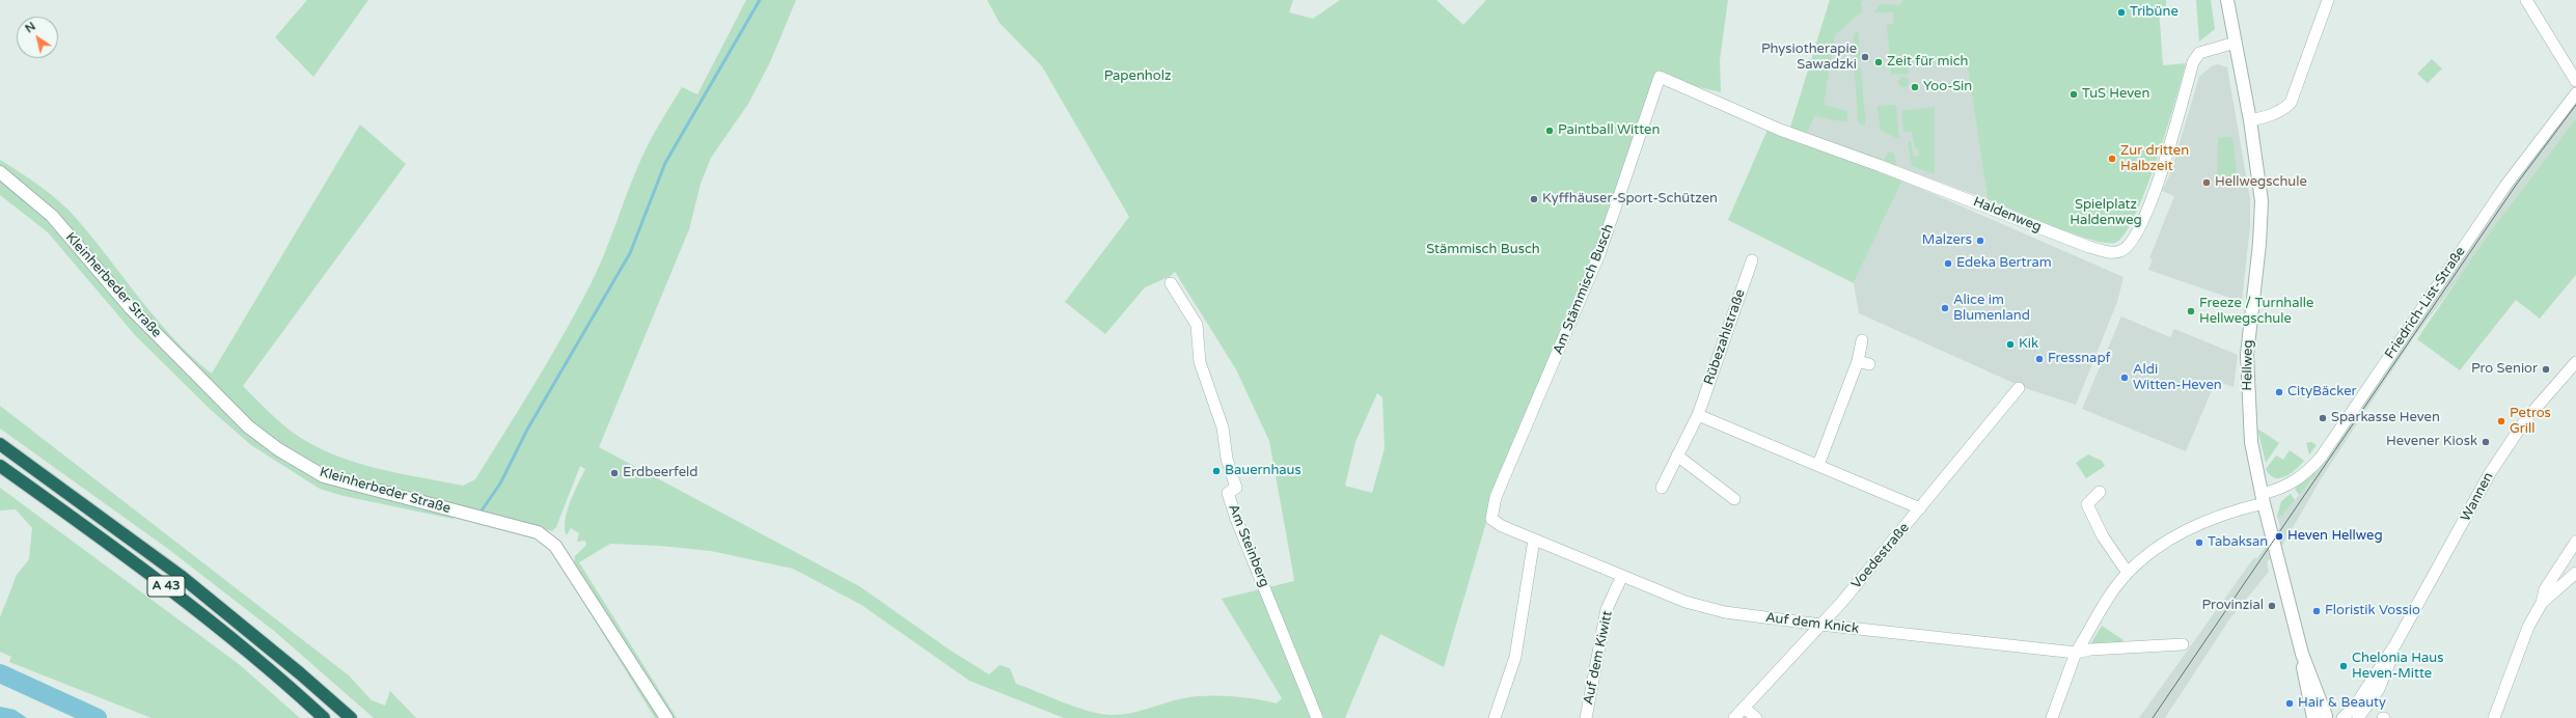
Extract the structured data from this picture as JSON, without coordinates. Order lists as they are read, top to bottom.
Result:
{
  "streets": {
    "highway": ["A 43"],
    "street": [
      "Haldenweg",
      "Kleinherbeder Straße",
      "Am Stämmisch Busch",
      "Friedrich-List-Straße",
      "Rübezahlstraße",
      "Hellweg",
      "Wannen",
      "Am Steinberg",
      "Voedestraße",
      "Auf dem Knick",
      "Auf dem Kiwitt"
    ]
  },
  "crossings": [
    ["Haldenweg", "Am Stämmisch Busch"],
    ["Haldenweg", "Hellweg"],
    ["Am Stämmisch Busch", "Auf dem Knick"],
    ["Friedrich-List-Straße", "Hellweg"],
    ["Voedestraße", "Auf dem Knick"],
    ["Auf dem Knick", "Auf dem Kiwitt"]
  ],
  "parks": ["Papenholz", "Spielplatz Haldenweg", "Stämmisch Busch"],
  "places": [
    "Tribüne",
    "Physiotherapie Sawadzki",
    "Zeit für mich",
    "Yoo-Sin",
    "TuS Heven",
    "Paintball Witten",
    "Zur dritten Halbzeit",
    "Hellwegschule",
    "Kyffhäuser-Sport-Schützen",
    "Malzers",
    "Edeka Bertram",
    "Alice im Blumenland",
    "Freeze / Turnhalle Hellwegschule",
    "Kik",
    "Fressnapf",
    "Pro Senior",
    "Aldi Witten-Heven",
    "CityBäcker",
    "Sparkasse Heven",
    "Petros Grill",
    "Hevener Kiosk",
    "Bauernhaus",
    "Erdbeerfeld",
    "Heven Hellweg",
    "Tabaksan",
    "Provinzial",
    "Floristik Vossio",
    "Chelonia Haus Heven-Mitte",
    "Hair & Beauty"
  ],
  "north": "top left"
}
